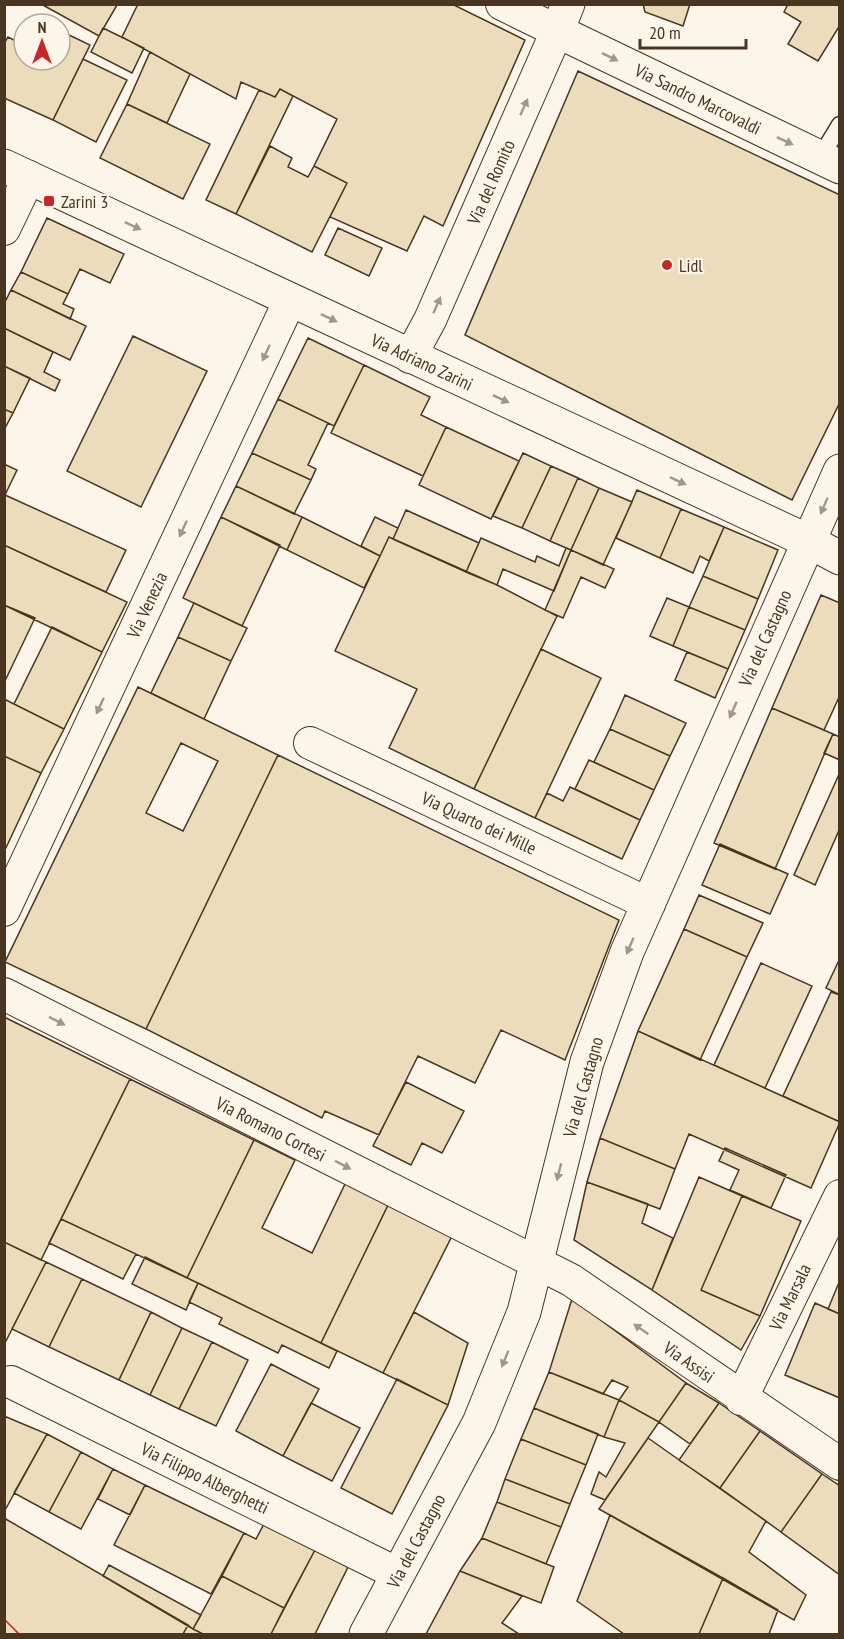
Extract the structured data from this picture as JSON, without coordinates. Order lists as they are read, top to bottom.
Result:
{
  "streets": {
    "street": [
      "Via Sandro Marcovaldi",
      "Via del Romito",
      "Via Adriano Zarini",
      "Via Venezia",
      "Via del Castagno",
      "Via Quarto dei Mille",
      "Via Romano Cortesi",
      "Via Marsala",
      "Via Assisi",
      "Via Filippo Alberghetti"
    ]
  },
  "crossings": [
    ["Via Sandro Marcovaldi", "Via del Romito"],
    ["Via del Romito", "Via Adriano Zarini"],
    ["Via Adriano Zarini", "Via Venezia"],
    ["Via Adriano Zarini", "Via del Castagno"],
    ["Via del Castagno", "Via Quarto dei Mille"],
    ["Via del Castagno", "Via Romano Cortesi"],
    ["Via del Castagno", "Via Assisi"],
    ["Via del Castagno", "Via Filippo Alberghetti"],
    ["Via Romano Cortesi", "Via Assisi"],
    ["Via Marsala", "Via Assisi"]
  ],
  "one_way": [
    "Via Sandro Marcovaldi",
    "Via del Romito",
    "Via Adriano Zarini",
    "Via Venezia",
    "Via del Castagno",
    "Via Romano Cortesi",
    "Via Assisi"
  ],
  "places": {
    "transit": ["Zarini 3"],
    "other": ["Lidl"]
  },
  "scale_bar": "20 m",
  "north": "top"
}
